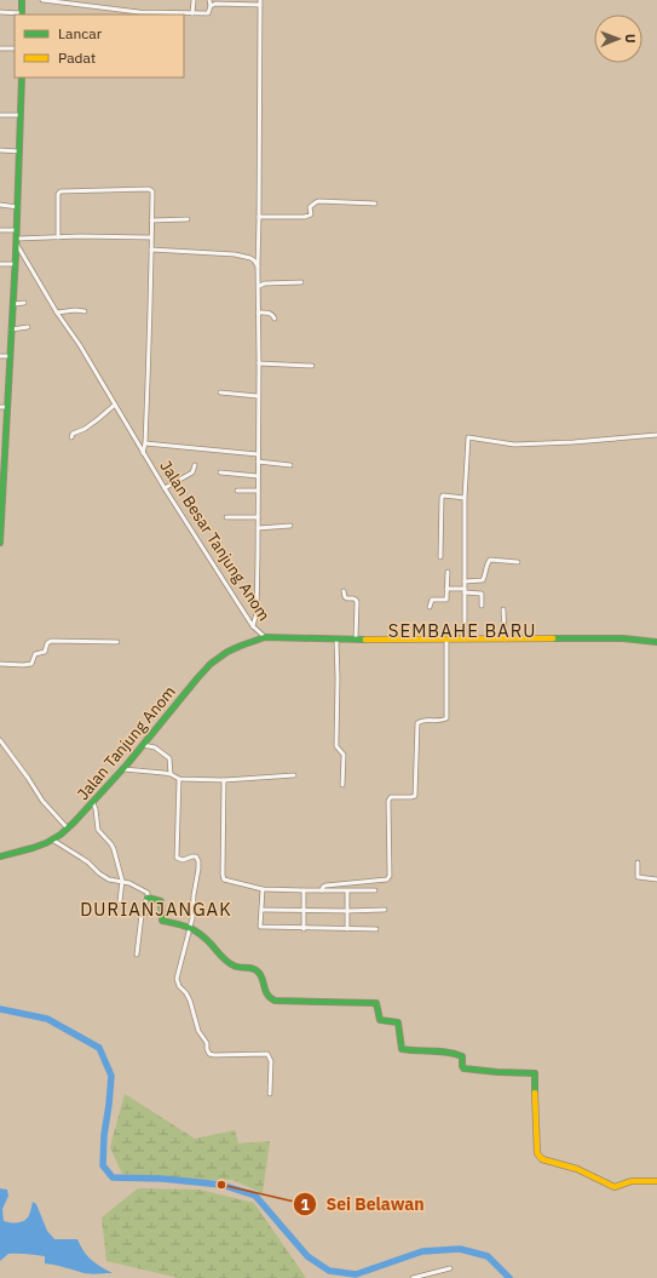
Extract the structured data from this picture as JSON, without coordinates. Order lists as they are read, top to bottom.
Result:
{
  "streets": {
    "street": ["Jalan Besar Tanjung Anom", "Jalan Tanjung Anom"]
  },
  "crossings": [
    ["Jalan Besar Tanjung Anom", "Jalan Tanjung Anom"]
  ],
  "districts": ["SEMBAHE BARU", "DURIANJANGAK"],
  "places": ["Sei Belawan"],
  "legend": ["Lancar", "Padat"],
  "north": "right"
}
